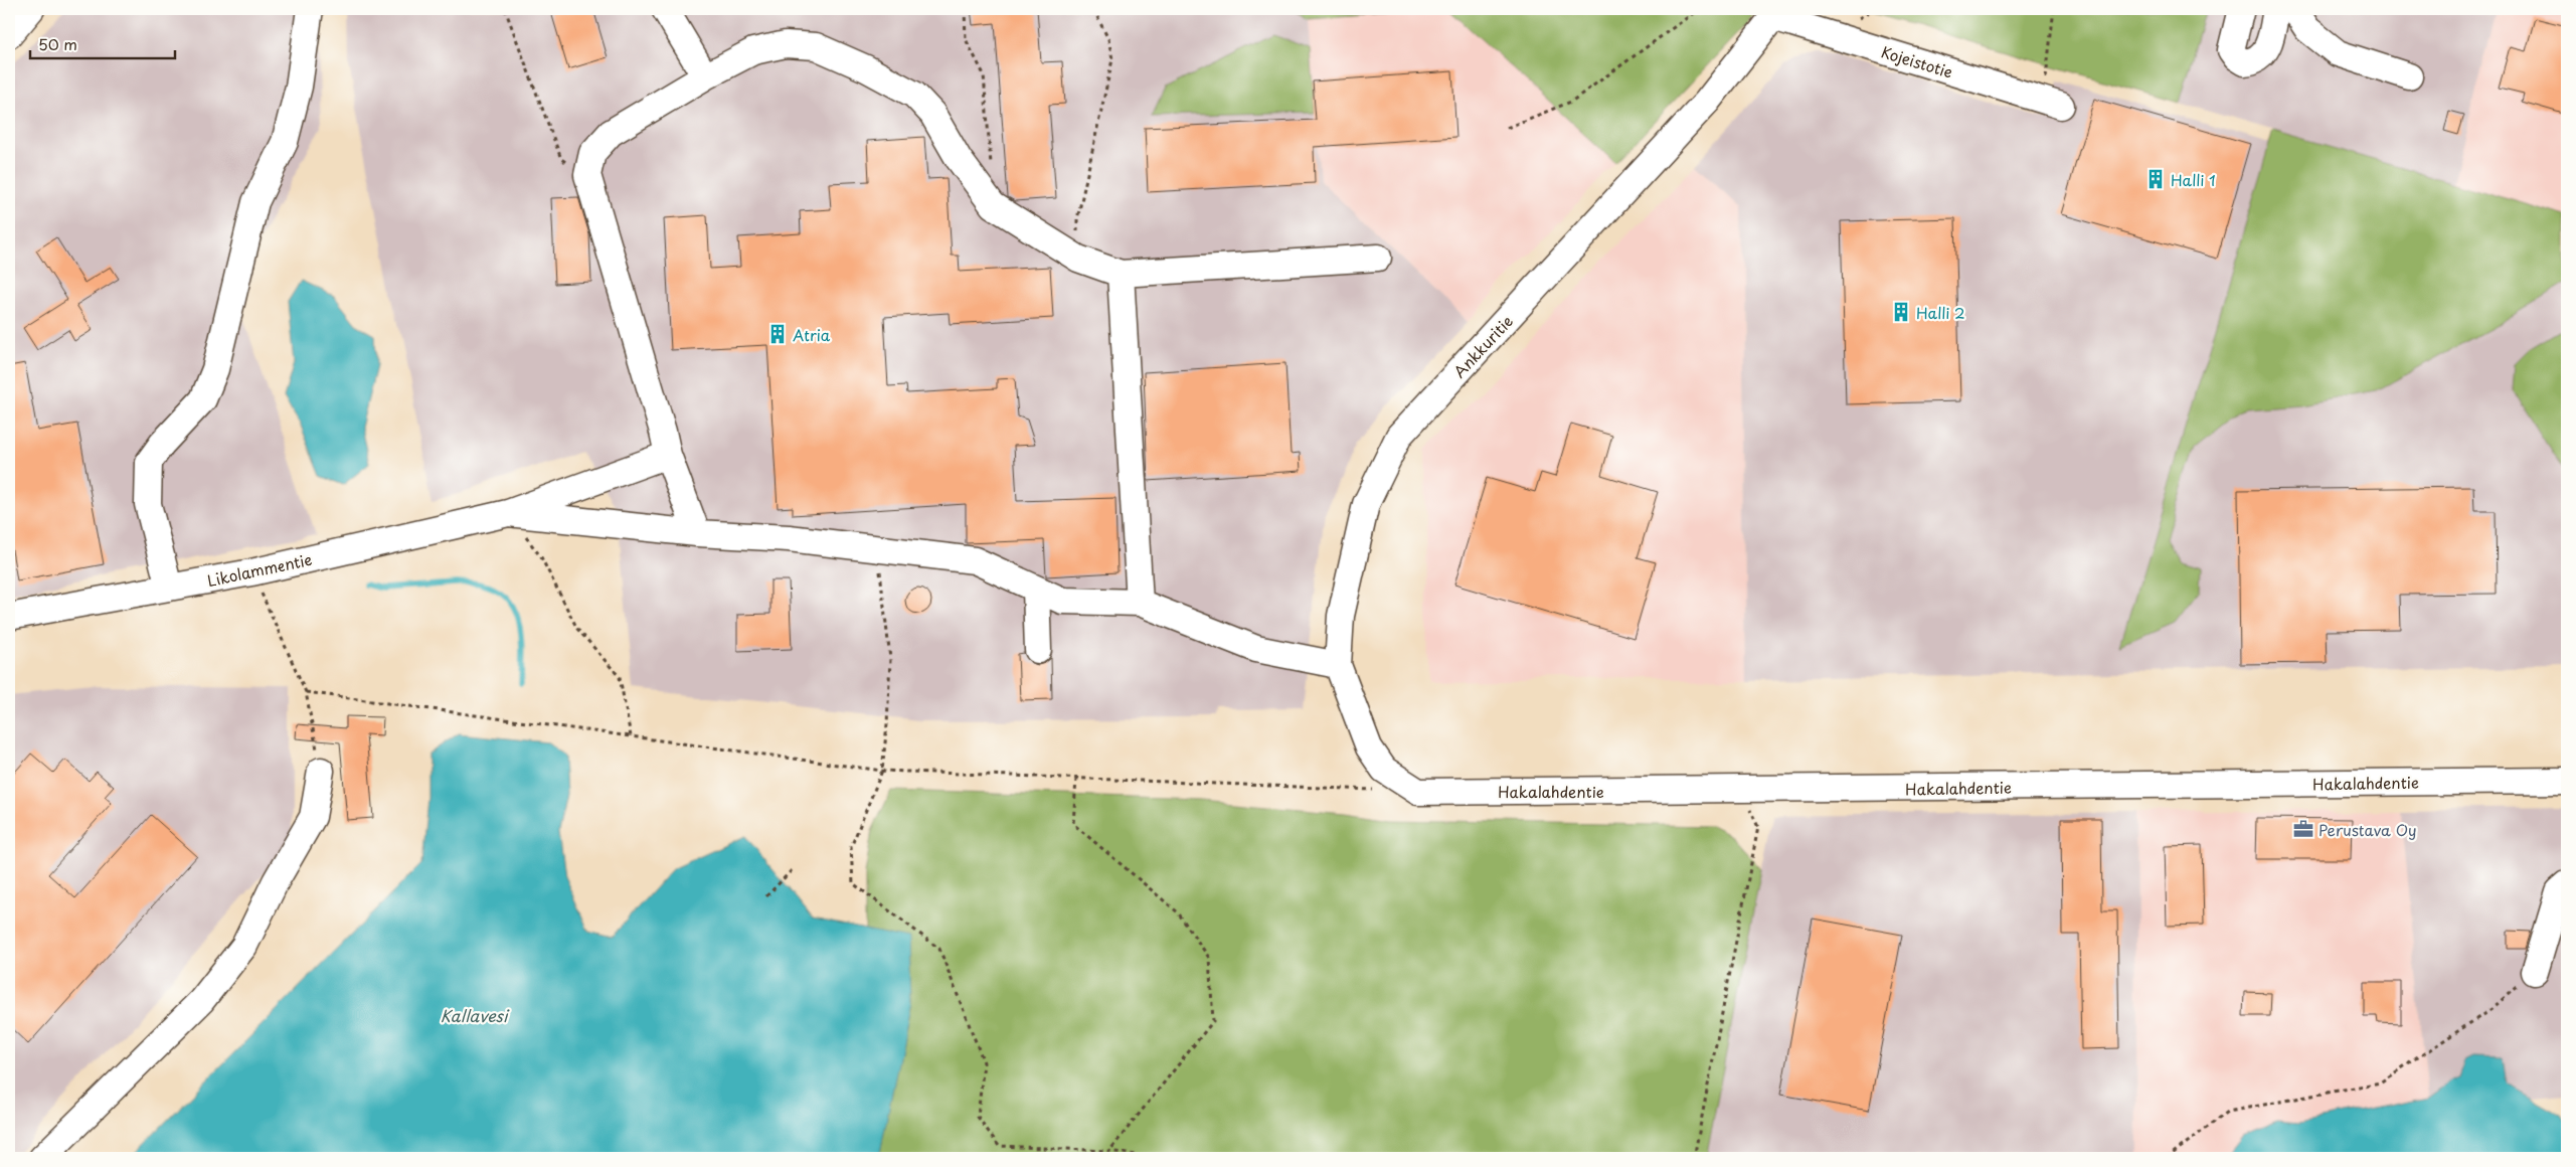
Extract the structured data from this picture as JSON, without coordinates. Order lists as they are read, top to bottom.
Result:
{
  "streets": {
    "street": [
      "Kojeistotie",
      "Ankkuritie",
      "Likolammentie",
      "Hakalahdentie"
    ]
  },
  "crossings": [
    ["Kojeistotie", "Ankkuritie"],
    ["Ankkuritie", "Hakalahdentie"]
  ],
  "water": ["Kallavesi"],
  "places": {
    "building": ["Halli 1", "Halli 2", "Atria"],
    "office": ["Perustava Oy"]
  },
  "scale_bar": "50 m"
}
